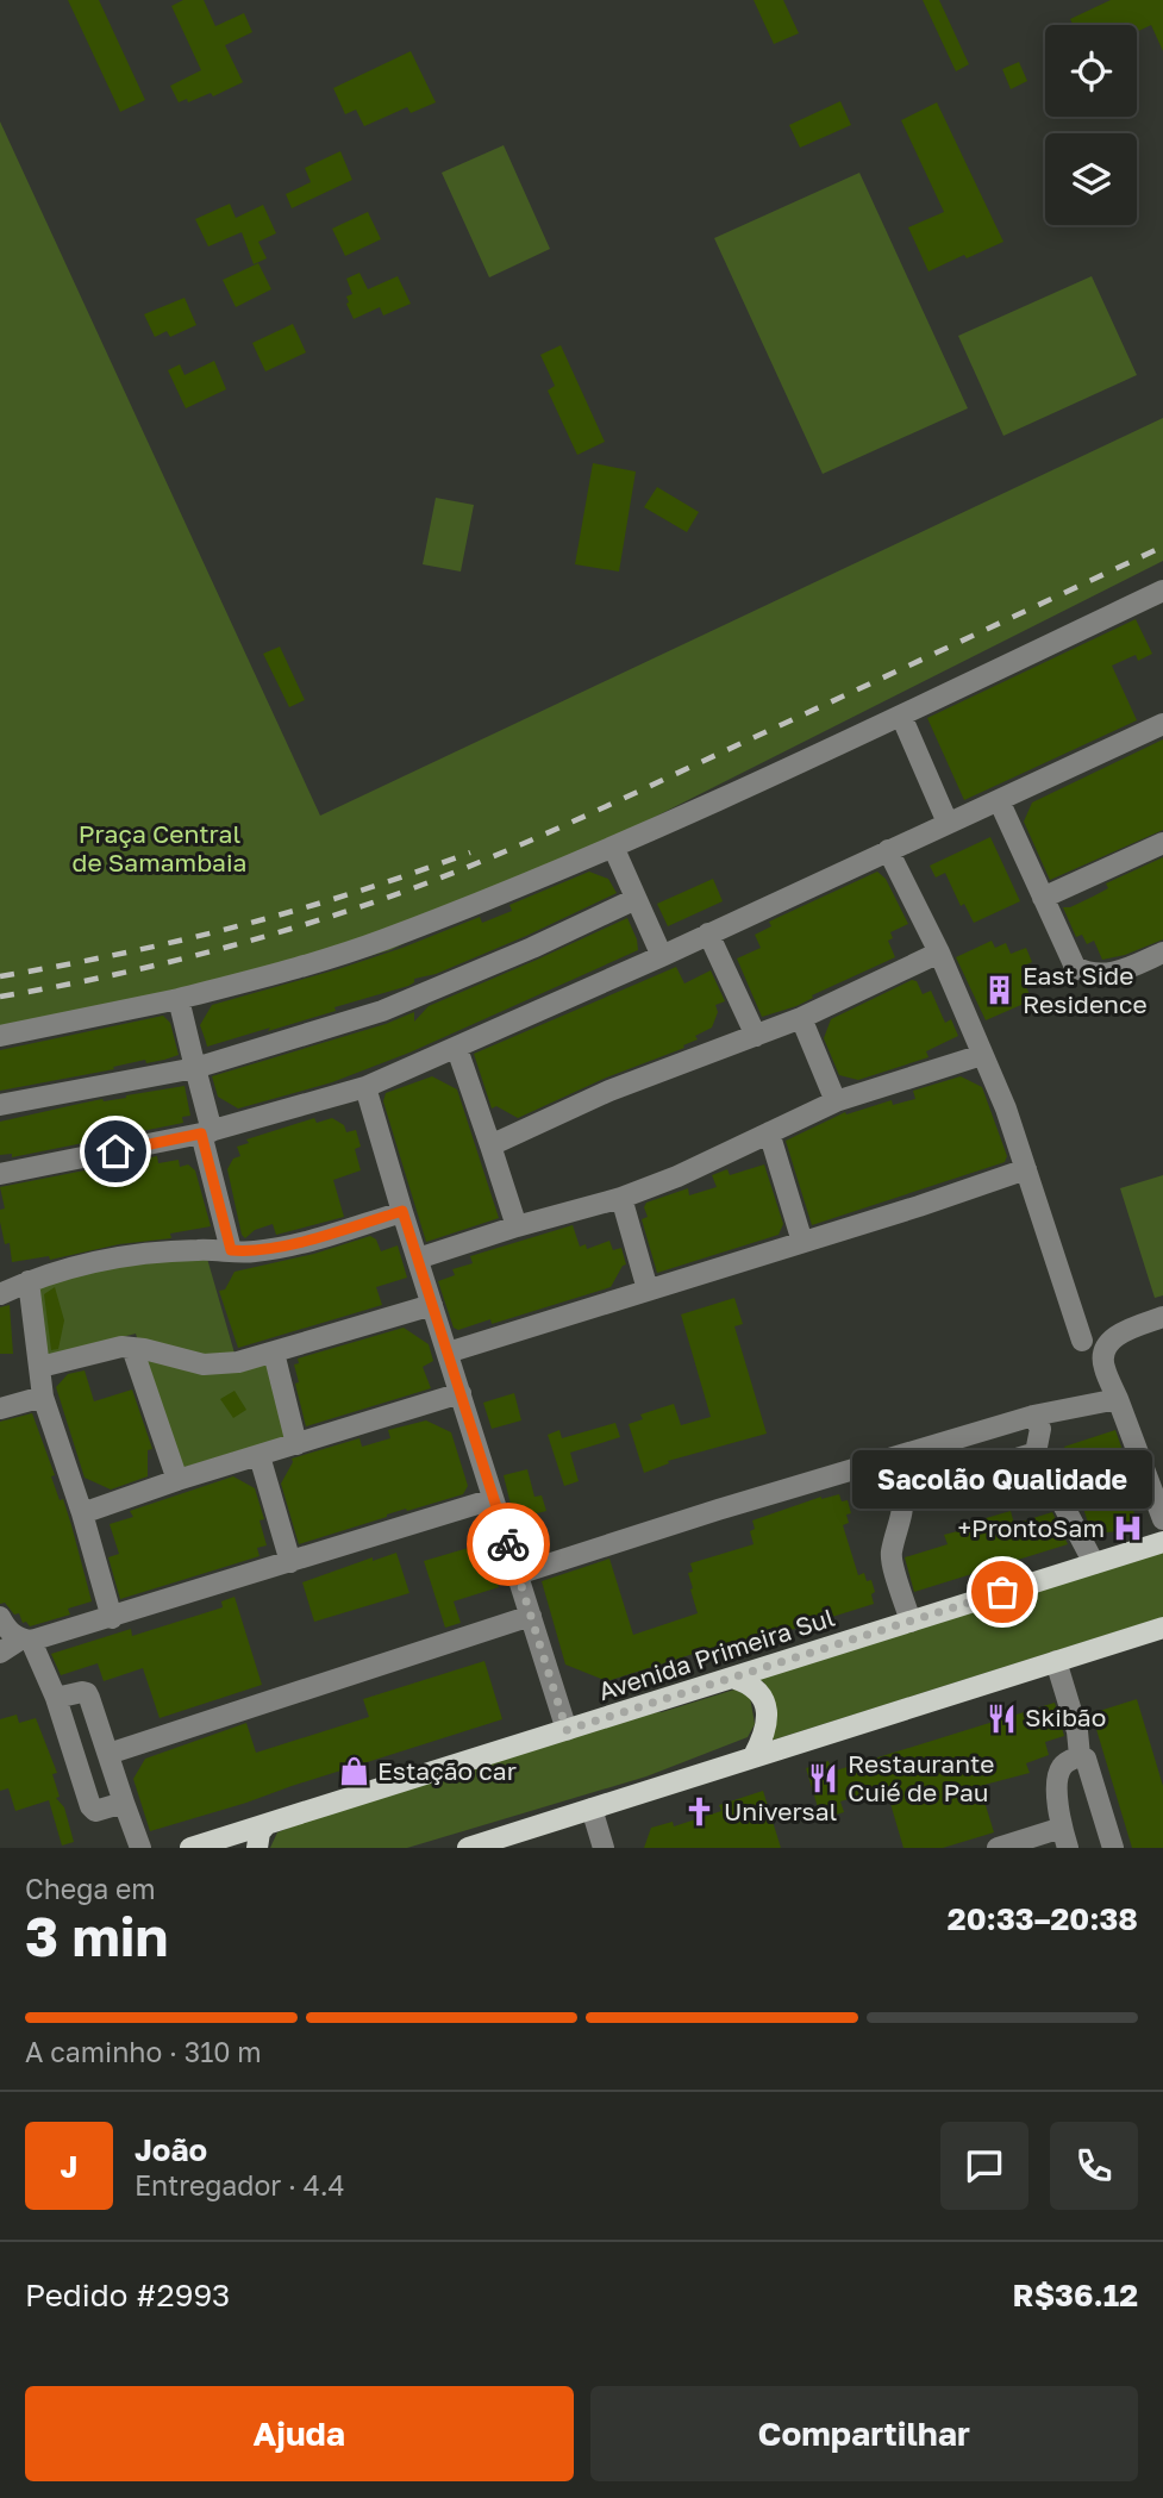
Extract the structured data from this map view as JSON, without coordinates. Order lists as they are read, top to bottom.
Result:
{
  "streets": {
    "main road": ["Avenida Primeira Sul"]
  },
  "parks": ["Praça Central de Samambaia"],
  "places": {
    "building": ["East Side Residence"],
    "hospital": ["+ProntoSam"],
    "other": ["Sacolão Qualidade"],
    "restaurant": ["Skibão", "Restaurante Cuié de Pau"],
    "shop": ["Estação car"],
    "church": ["Universal"]
  },
  "page": {
    "bubble": "Sacolão Qualidade",
    "heading": ["3 min", "Chega em", "20:33–20:38"],
    "panel": [
      "João",
      "Entregador · 4.4",
      "Pedido #2993",
      "R$36.12"
    ],
    "bar": "A caminho · 310 m",
    "round": "J",
    "buttons": ["Ajuda", "Compartilhar"]
  }
}
